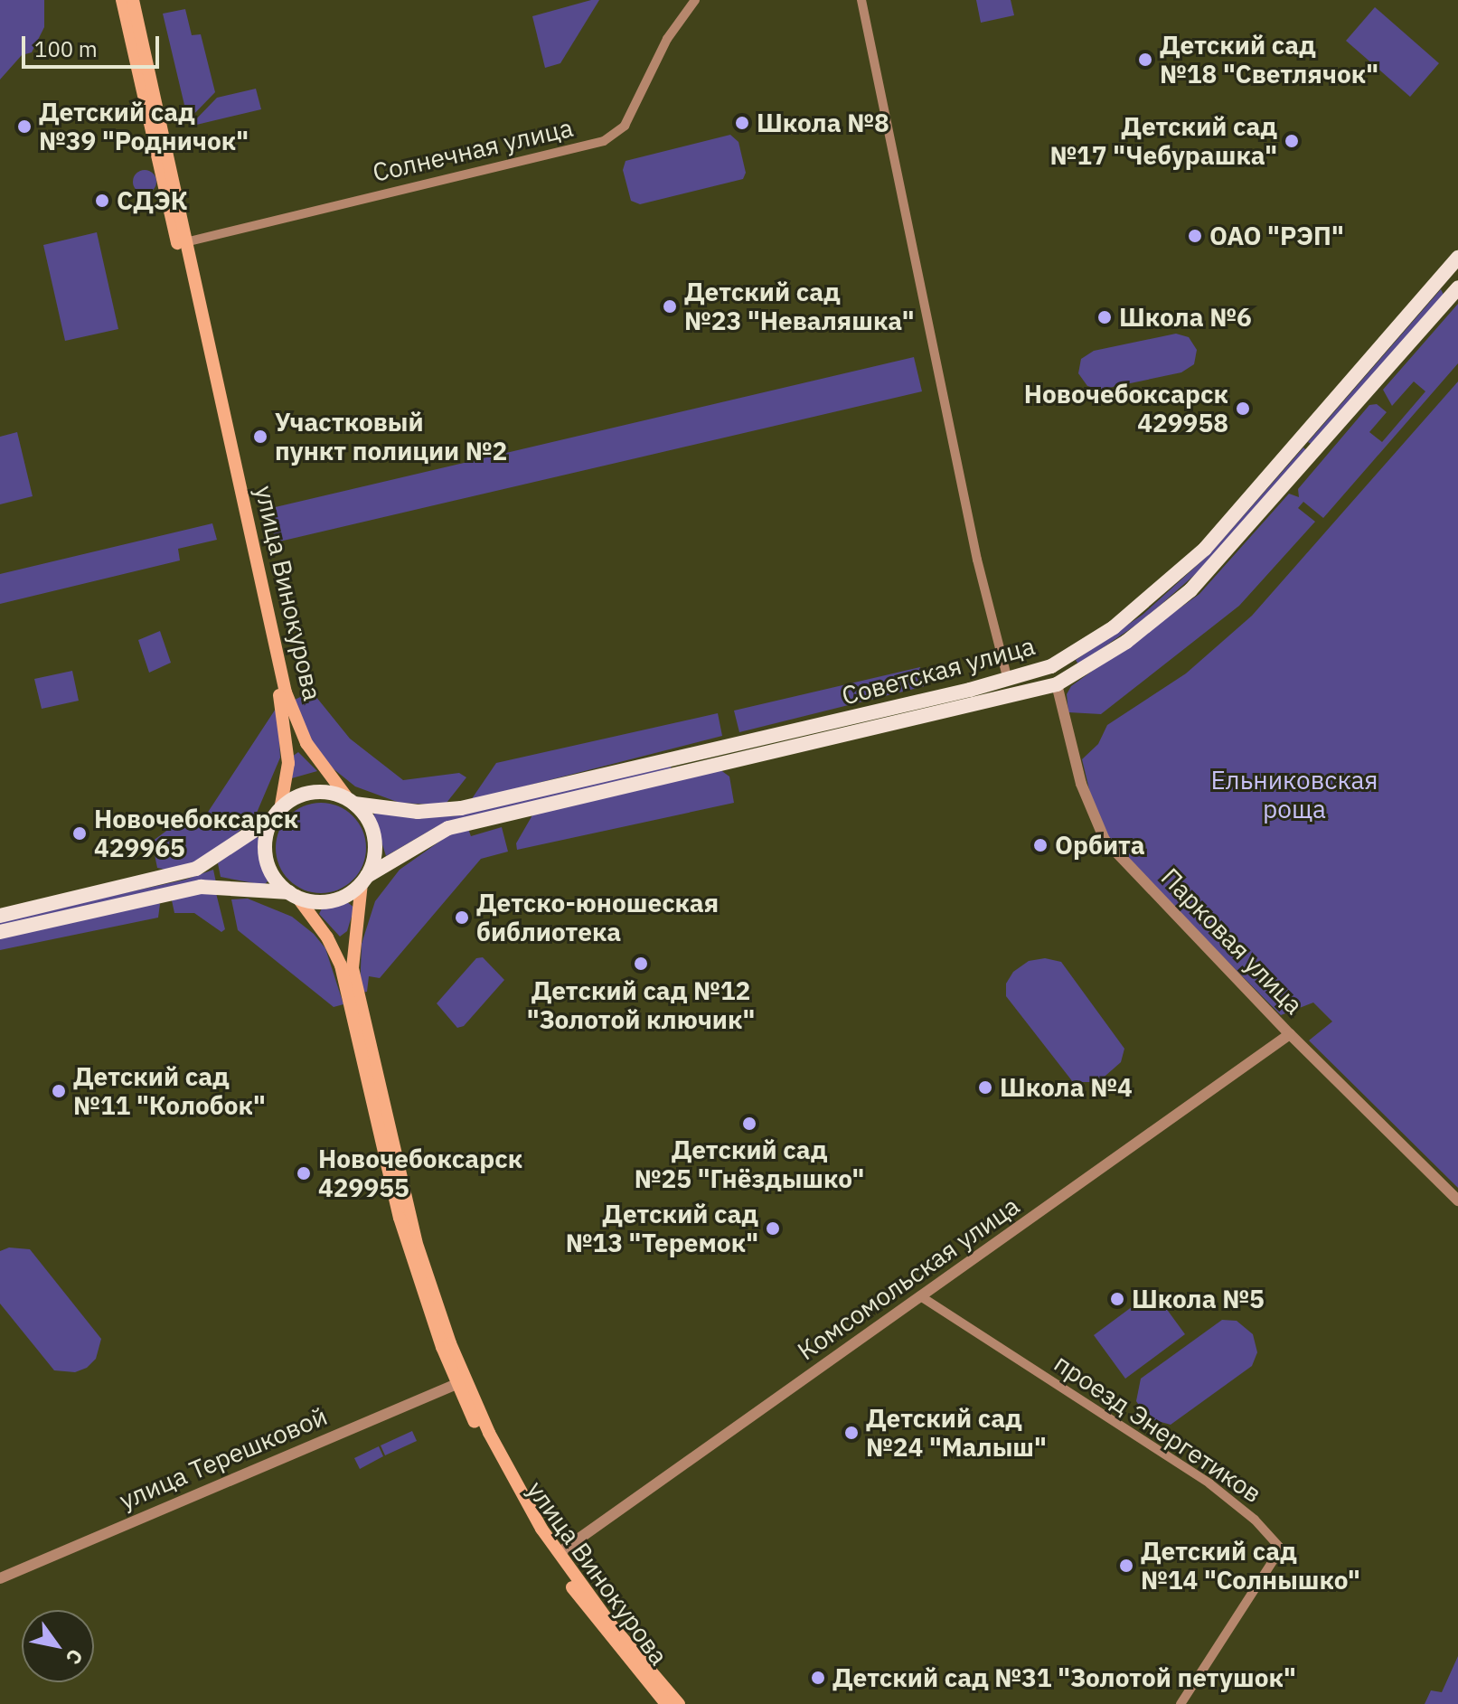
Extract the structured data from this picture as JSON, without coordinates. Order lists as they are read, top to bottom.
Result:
{
  "streets": {
    "main road": ["улица Винокурова", "Советская улица", "Парковая улица"],
    "street": [
      "Солнечная улица",
      "Комсомольская улица",
      "проезд Энергетиков",
      "улица Терешковой"
    ]
  },
  "crossings": [
    ["Солнечная улица", "улица Винокурова"],
    ["улица Винокурова", "Советская улица"],
    ["улица Винокурова", "Комсомольская улица"],
    ["улица Винокурова", "улица Терешковой"],
    ["Советская улица", "Парковая улица"],
    ["Парковая улица", "Комсомольская улица"],
    ["Комсомольская улица", "проезд Энергетиков"]
  ],
  "parks": ["Ельниковская роща"],
  "places": [
    "Детский сад №18 \"Светлячок\"",
    "Школа №8",
    "Детский сад №39 \"Родничок\"",
    "Детский сад №17 \"Чебурашка\"",
    "СДЭК",
    "ОАО \"РЭП\"",
    "Детский сад №23 \"Неваляшка\"",
    "Школа №6",
    "Новочебоксарск 429958",
    "Участковый пункт полиции №2",
    "Новочебоксарск 429965",
    "Орбита",
    "Детско-юношеская библиотека",
    "Детский сад №12 \"Золотой ключик\"",
    "Школа №4",
    "Детский сад №11 \"Колобок\"",
    "Детский сад №25 \"Гнёздышко\"",
    "Новочебоксарск 429955",
    "Детский сад №13 \"Теремок\"",
    "Школа №5",
    "Детский сад №24 \"Малыш\"",
    "Детский сад №14 \"Солнышко\"",
    "Детский сад №31 \"Золотой петушок\""
  ],
  "scale_bar": "100 m",
  "north": "bottom right"
}
